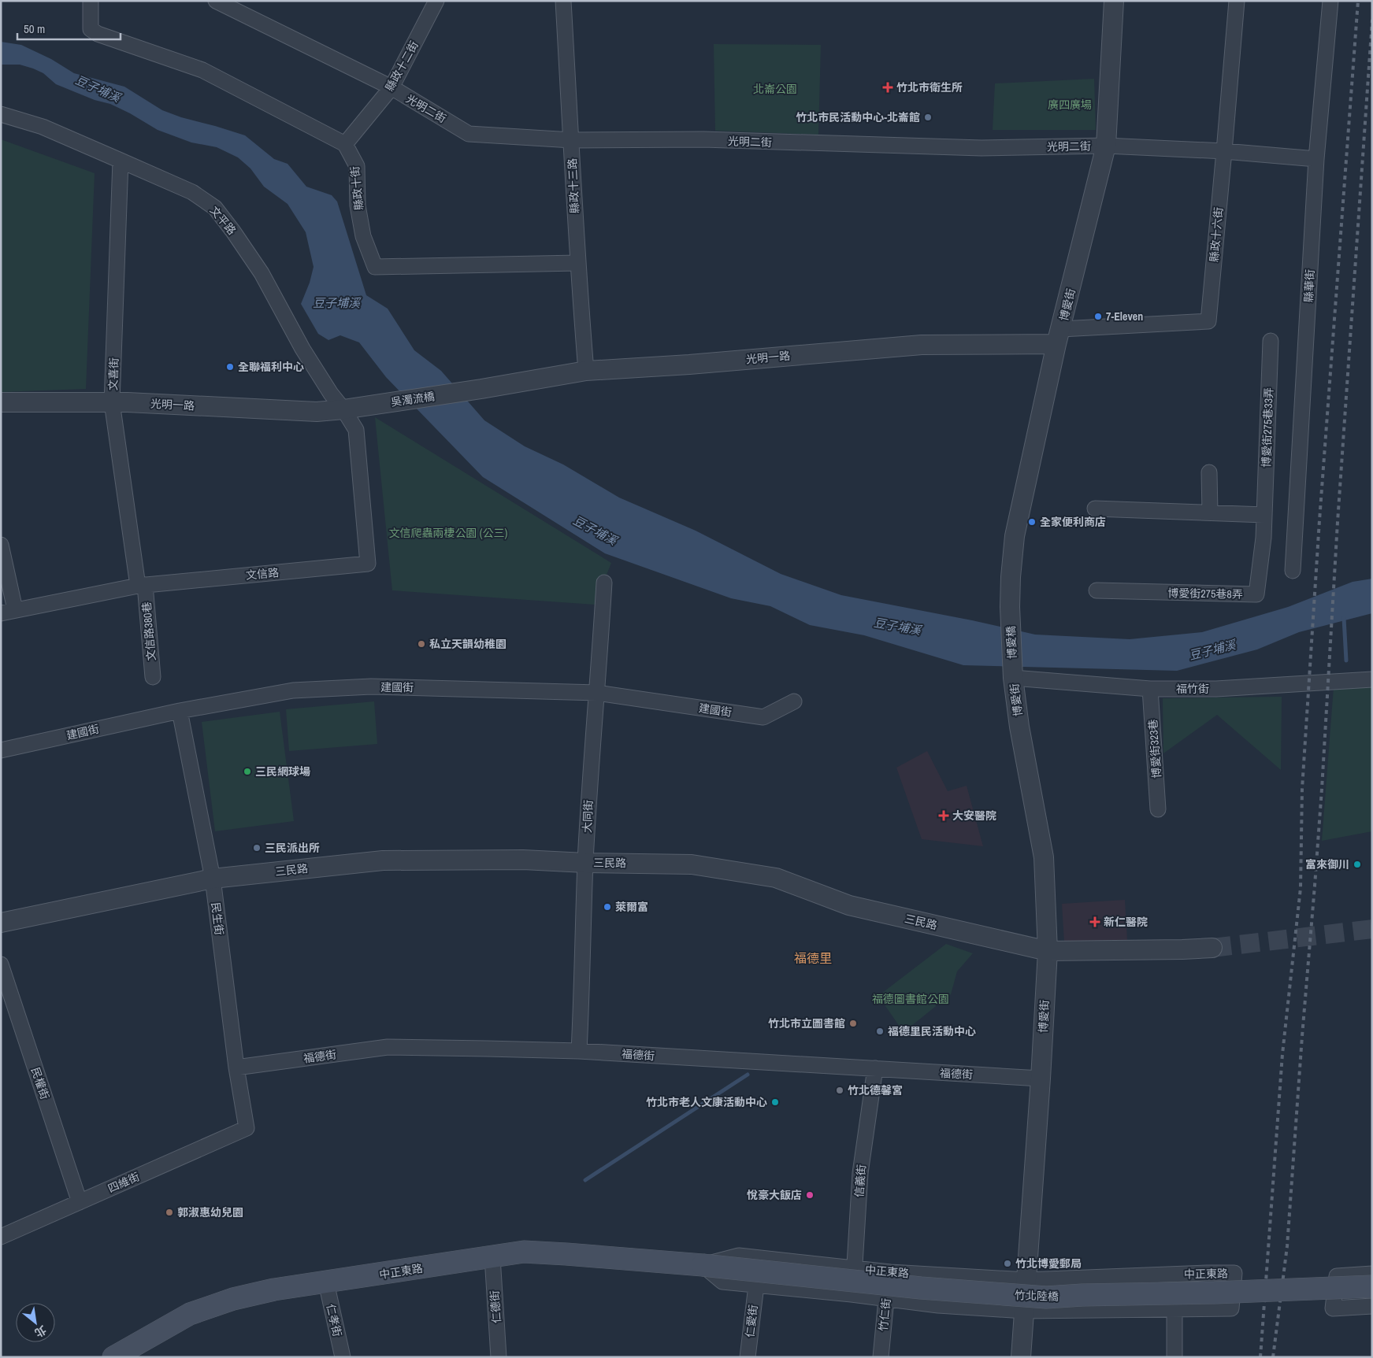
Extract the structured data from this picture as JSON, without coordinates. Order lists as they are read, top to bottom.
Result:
{
  "streets": {
    "main road": ["中正東路", "竹北陸橋"],
    "street": [
      "縣政十二街",
      "光明二街",
      "縣政十三路",
      "縣政十街",
      "文平路",
      "縣政十六街",
      "縣華街",
      "博愛街",
      "光明一路",
      "文喜街",
      "吳濁流橋",
      "博愛街275巷33弄",
      "文信路",
      "博愛街275巷8弄",
      "文信路380巷",
      "博愛橋",
      "建國街",
      "福竹街",
      "博愛街323巷",
      "大同街",
      "三民路",
      "民生街",
      "福德街",
      "民權街",
      "信義街",
      "四維街",
      "仁德街",
      "竹仁街",
      "仁孝街",
      "仁愛街"
    ]
  },
  "crossings": [
    ["縣政十二街", "光明二街"],
    ["縣政十二街", "縣政十街"],
    ["光明二街", "縣政十三路"],
    ["光明二街", "縣政十六街"],
    ["光明二街", "縣華街"],
    ["光明二街", "博愛街"],
    ["縣政十三路", "縣政十街"],
    ["縣政十三路", "光明一路"],
    ["文平路", "光明一路"],
    ["文平路", "文喜街"],
    ["文平路", "吳濁流橋"],
    ["文平路", "文信路"],
    ["縣政十六街", "博愛街"],
    ["縣政十六街", "光明一路"],
    ["博愛街", "光明一路"],
    ["博愛街", "博愛橋"],
    ["博愛街", "福竹街"],
    ["博愛街", "三民路"],
    ["博愛街", "福德街"],
    ["博愛街", "中正東路"],
    ["光明一路", "文喜街"],
    ["光明一路", "吳濁流橋"],
    ["光明一路", "文信路"],
    ["文喜街", "文信路"],
    ["文喜街", "文信路380巷"],
    ["吳濁流橋", "文信路"],
    ["博愛街275巷33弄", "博愛街275巷8弄"],
    ["文信路", "文信路380巷"],
    ["博愛橋", "福竹街"],
    ["建國街", "大同街"],
    ["建國街", "民生街"],
    ["福竹街", "博愛街323巷"],
    ["大同街", "三民路"],
    ["大同街", "福德街"],
    ["三民路", "民生街"],
    ["民生街", "福德街"],
    ["民生街", "四維街"],
    ["福德街", "信義街"],
    ["民權街", "四維街"],
    ["信義街", "中正東路"],
    ["中正東路", "竹北陸橋"],
    ["中正東路", "仁德街"],
    ["中正東路", "竹仁街"],
    ["中正東路", "仁孝街"],
    ["中正東路", "仁愛街"]
  ],
  "districts": ["福德里"],
  "water": ["豆子埔溪"],
  "parks": [
    "北崙公園",
    "廣四廣場",
    "文信爬蟲兩棲公園 (公三)",
    "福德圖書館公園"
  ],
  "places": {
    "health": ["竹北市衛生所", "大安醫院", "新仁醫院"],
    "other": [
      "竹北市民活動中心-北崙館",
      "7-Eleven",
      "全聯福利中心",
      "全家便利商店",
      "私立天韻幼稚園",
      "三民網球場",
      "三民派出所",
      "富來御川",
      "萊爾富",
      "竹北市立圖書館",
      "福德里民活動中心",
      "竹北德馨宮",
      "竹北市老人文康活動中心",
      "悅豪大飯店",
      "郭淑惠幼兒園",
      "竹北博愛郵局"
    ]
  },
  "scale_bar": "50 m",
  "north": "bottom right"
}
